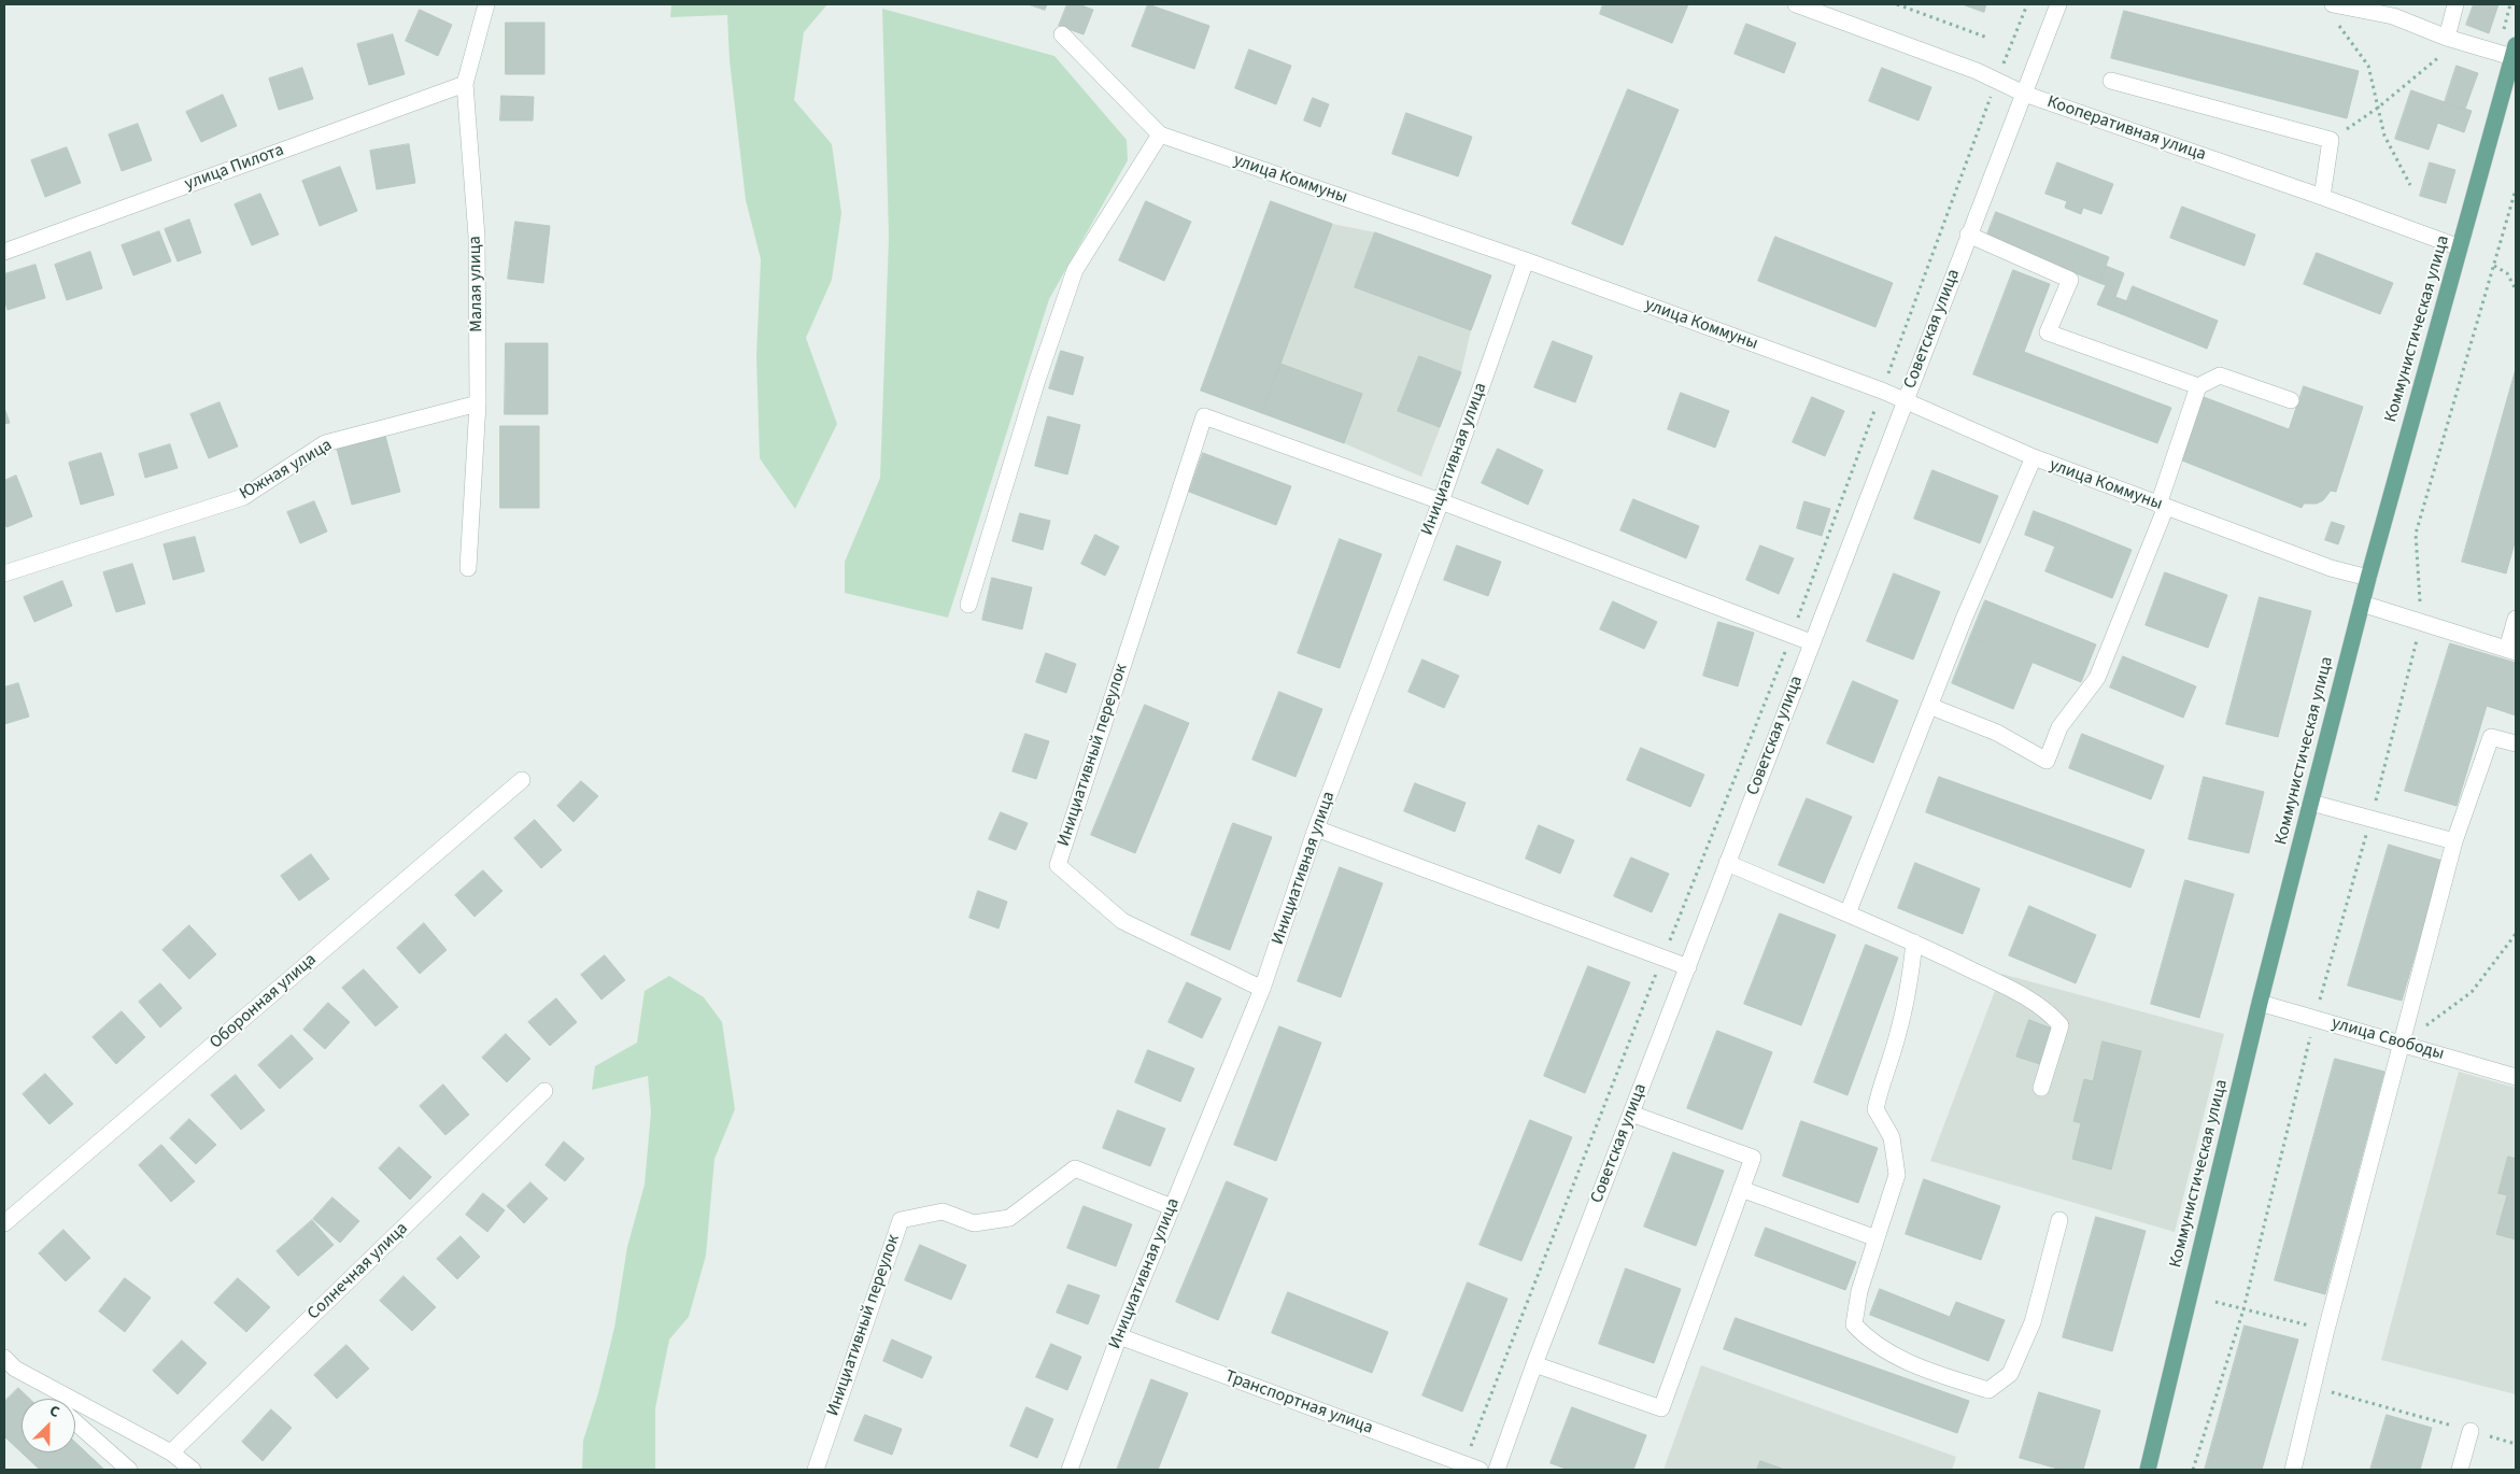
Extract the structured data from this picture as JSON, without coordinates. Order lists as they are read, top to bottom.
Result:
{
  "streets": {
    "main road": ["Коммунистическая улица"],
    "street": [
      "Кооперативная улица",
      "улица Пилота",
      "улица Коммуны",
      "Малая улица",
      "Советская улица",
      "Инициативная улица",
      "Южная улица",
      "Инициативный переулок",
      "Оборонная улица",
      "улица Свободы",
      "Солнечная улица",
      "Транспортная улица"
    ]
  },
  "crossings": [
    ["Кооперативная улица", "Советская улица"],
    ["Кооперативная улица", "Коммунистическая улица"],
    ["улица Пилота", "Малая улица"],
    ["улица Коммуны", "Советская улица"],
    ["улица Коммуны", "Коммунистическая улица"],
    ["улица Коммуны", "Инициативная улица"],
    ["Малая улица", "Южная улица"],
    ["Коммунистическая улица", "улица Свободы"],
    ["Инициативная улица", "Инициативный переулок"],
    ["Инициативная улица", "Транспортная улица"]
  ],
  "north": "top right"
}
